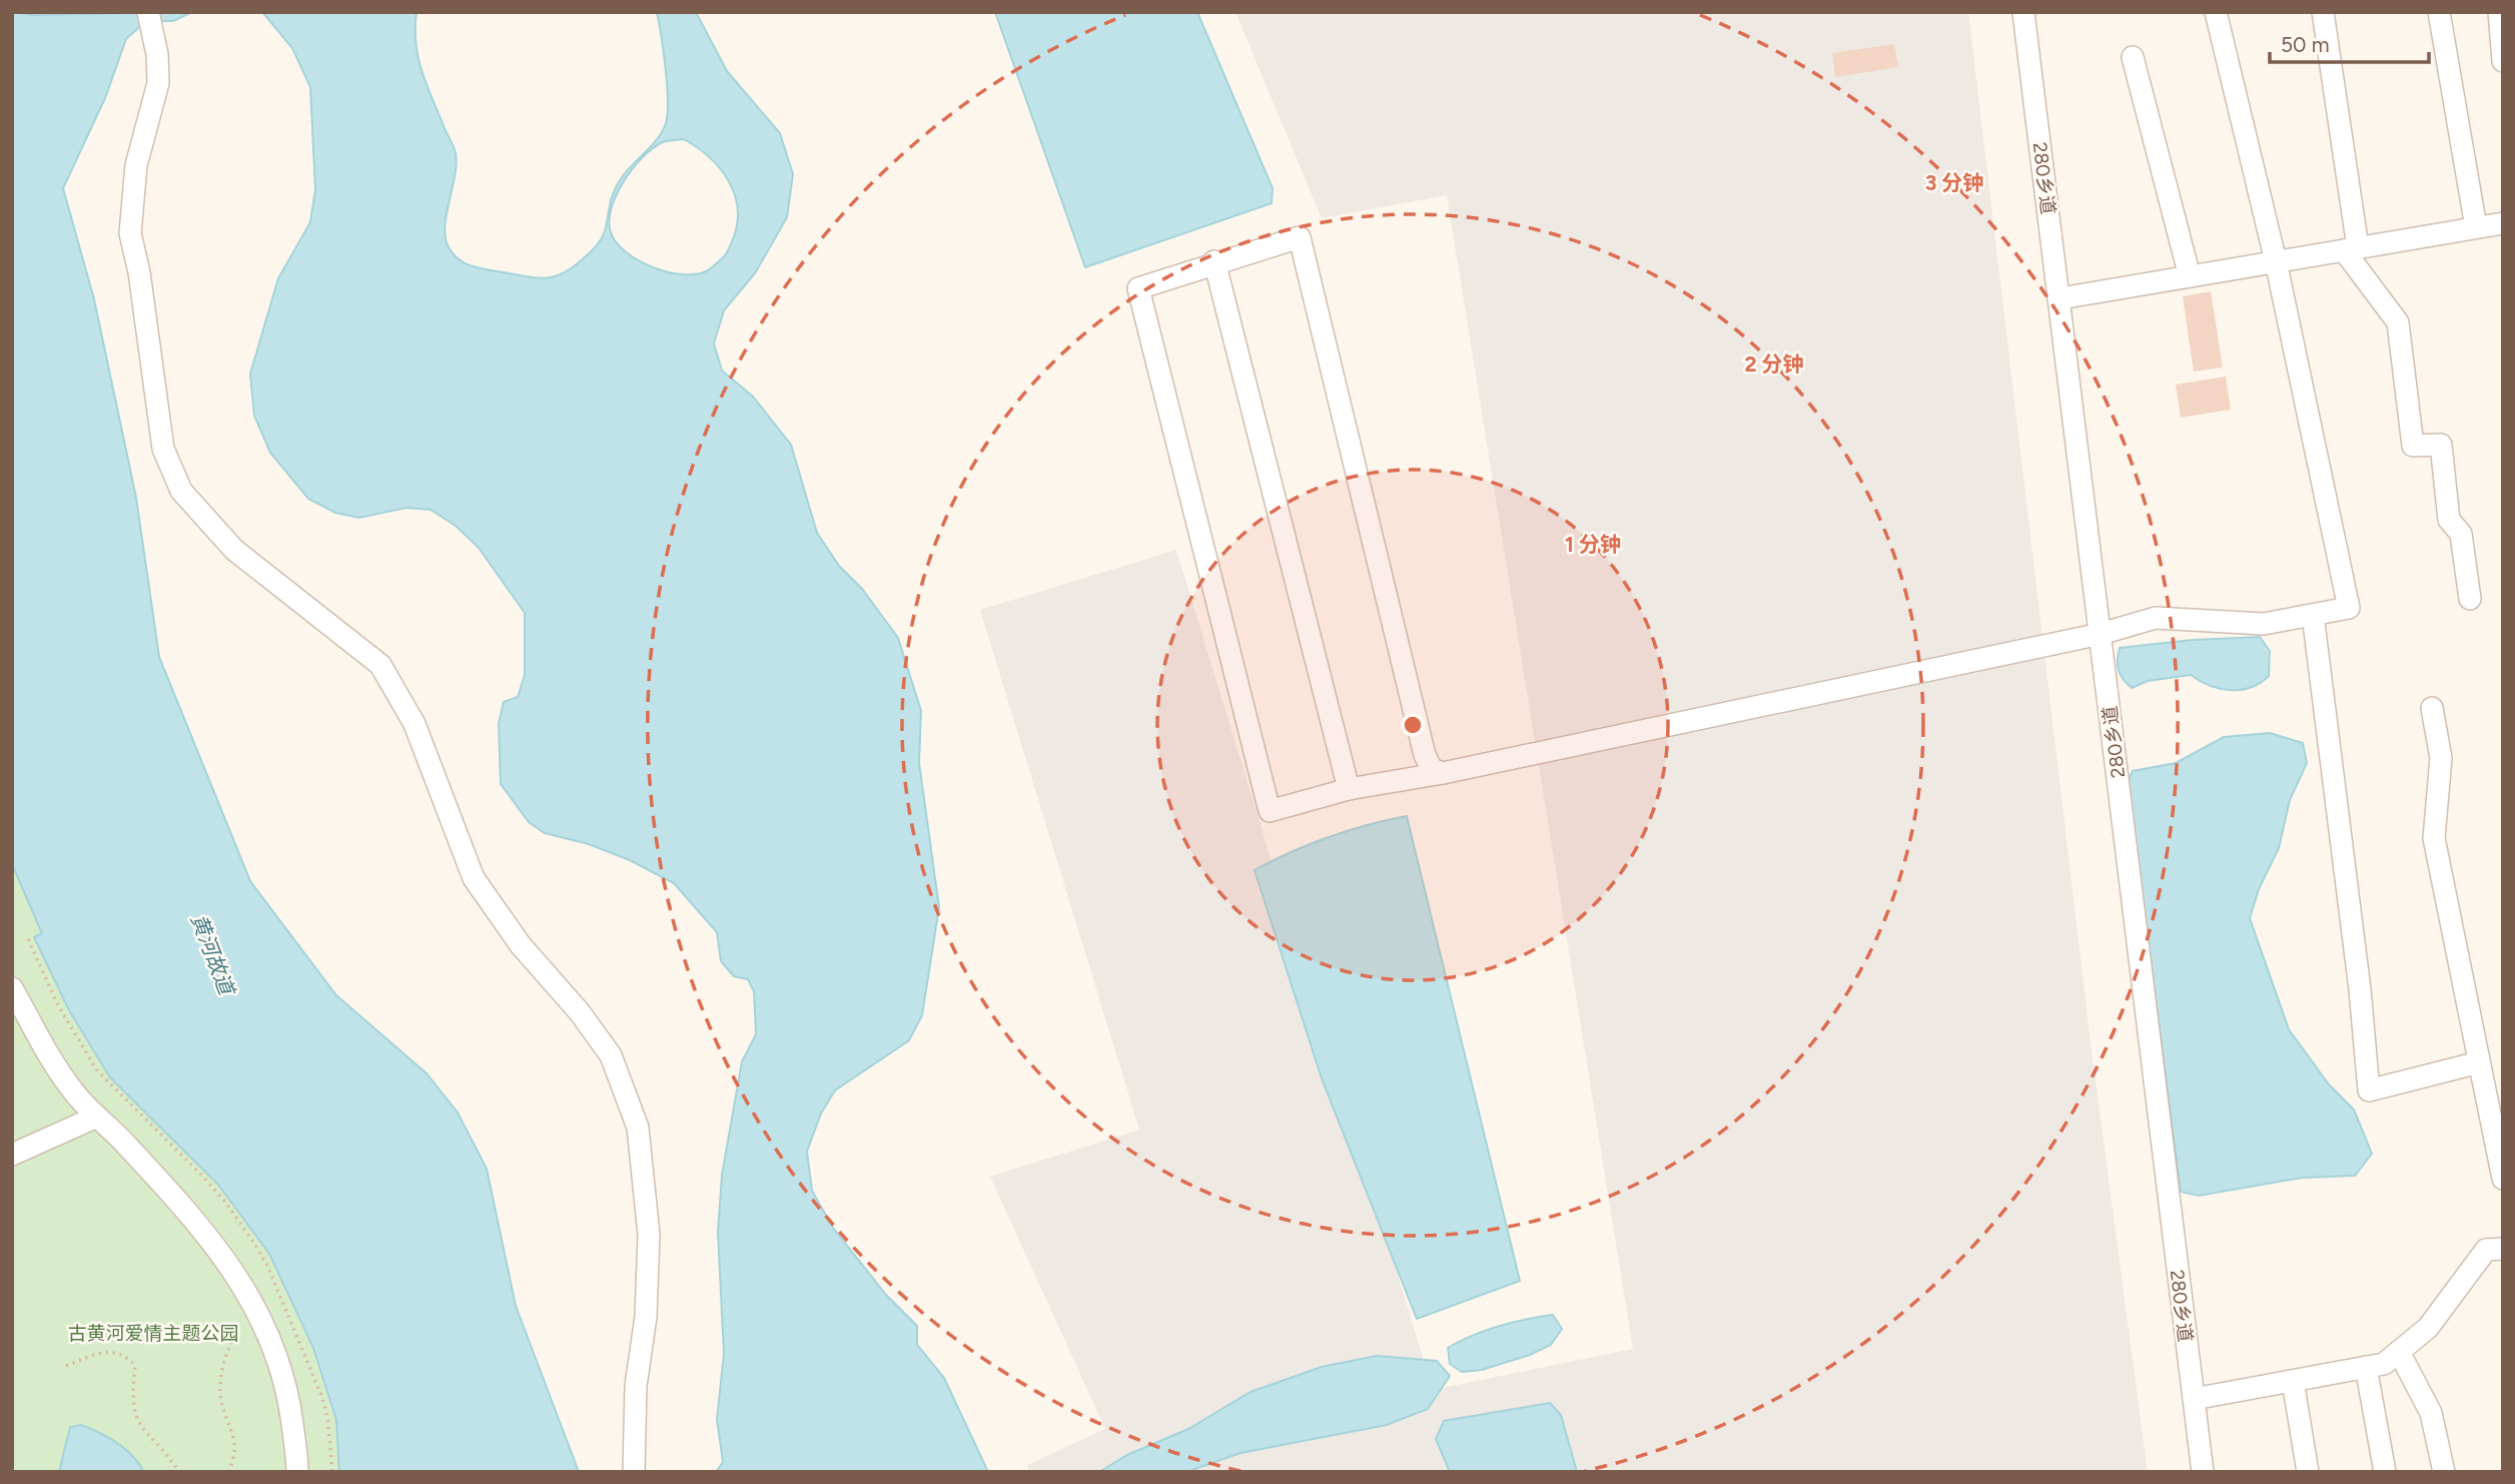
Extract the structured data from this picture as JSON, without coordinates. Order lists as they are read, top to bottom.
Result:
{
  "streets": {
    "street": ["280乡道"]
  },
  "water": ["黄河故道"],
  "parks": ["古黄河爱情主题公园"],
  "scale_bar": "50 m",
  "rings": ["3 分钟", "2 分钟", "1 分钟"]
}
